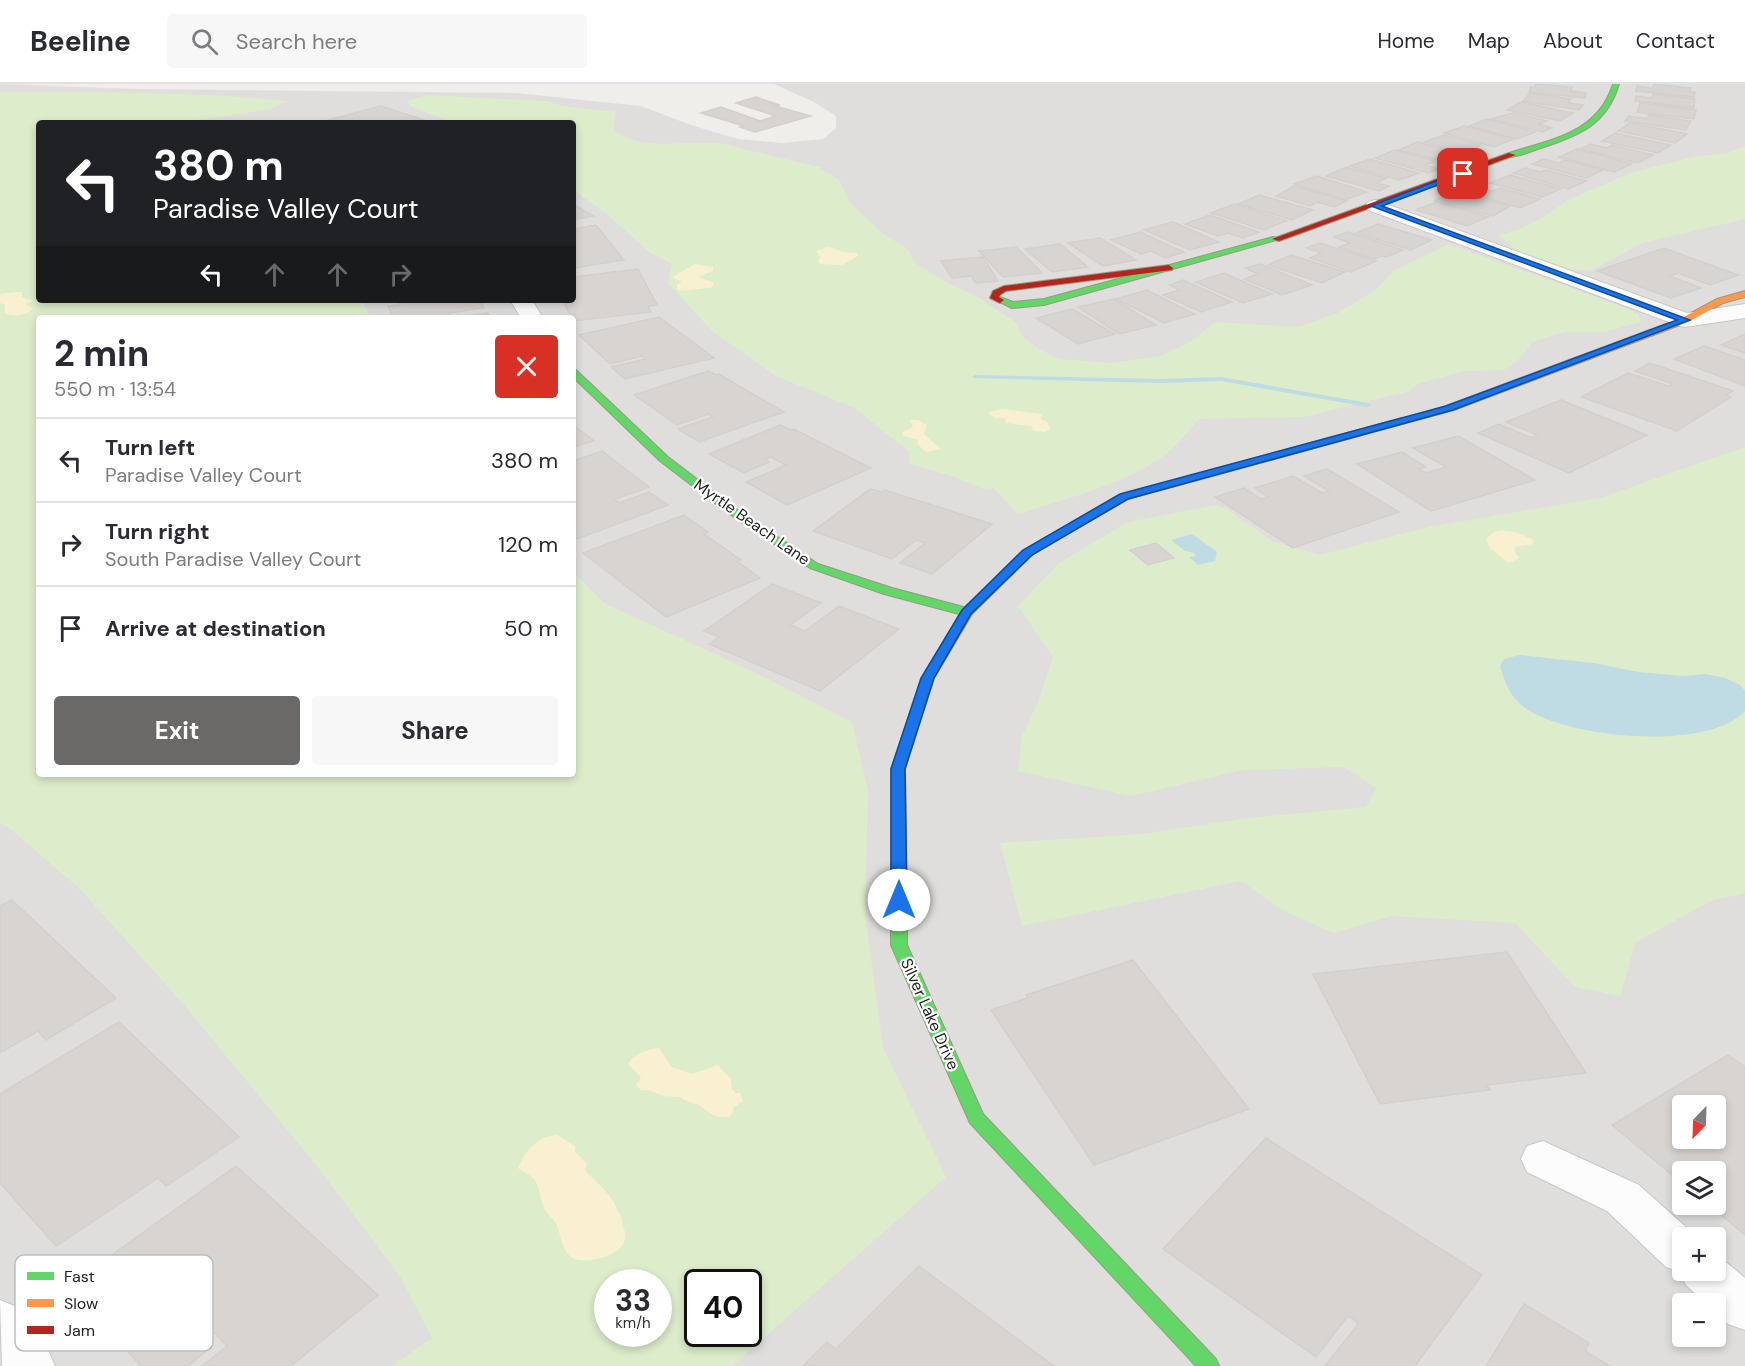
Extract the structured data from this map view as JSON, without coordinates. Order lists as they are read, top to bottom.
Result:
{
  "streets": {
    "street": ["Myrtle Beach Lane", "Silver Lake Drive"]
  },
  "crossings": [
    ["Myrtle Beach Lane", "Silver Lake Drive"]
  ],
  "legend": ["Fast", "Slow", "Jam"],
  "north": "bottom left",
  "page": {
    "header": "Beeline",
    "search": "Search here",
    "nav": [
      "Home",
      "Map",
      "About",
      "Contact"
    ],
    "turn": ["380 m", "Paradise Valley Court"],
    "heading": ["2 min", "550 m · 13:54"],
    "list": [
      {
        "name": "Turn left",
        "note": "Paradise Valley Court",
        "value": "380 m"
      },
      {
        "name": "Turn right",
        "note": "South Paradise Valley Court",
        "value": "120 m"
      },
      {
        "name": "Arrive at destination",
        "value": "50 m"
      }
    ],
    "buttons": ["Exit", "Share"],
    "map_buttons": ["+", "−"],
    "speed": "33 km/h",
    "limit": "40"
  }
}
